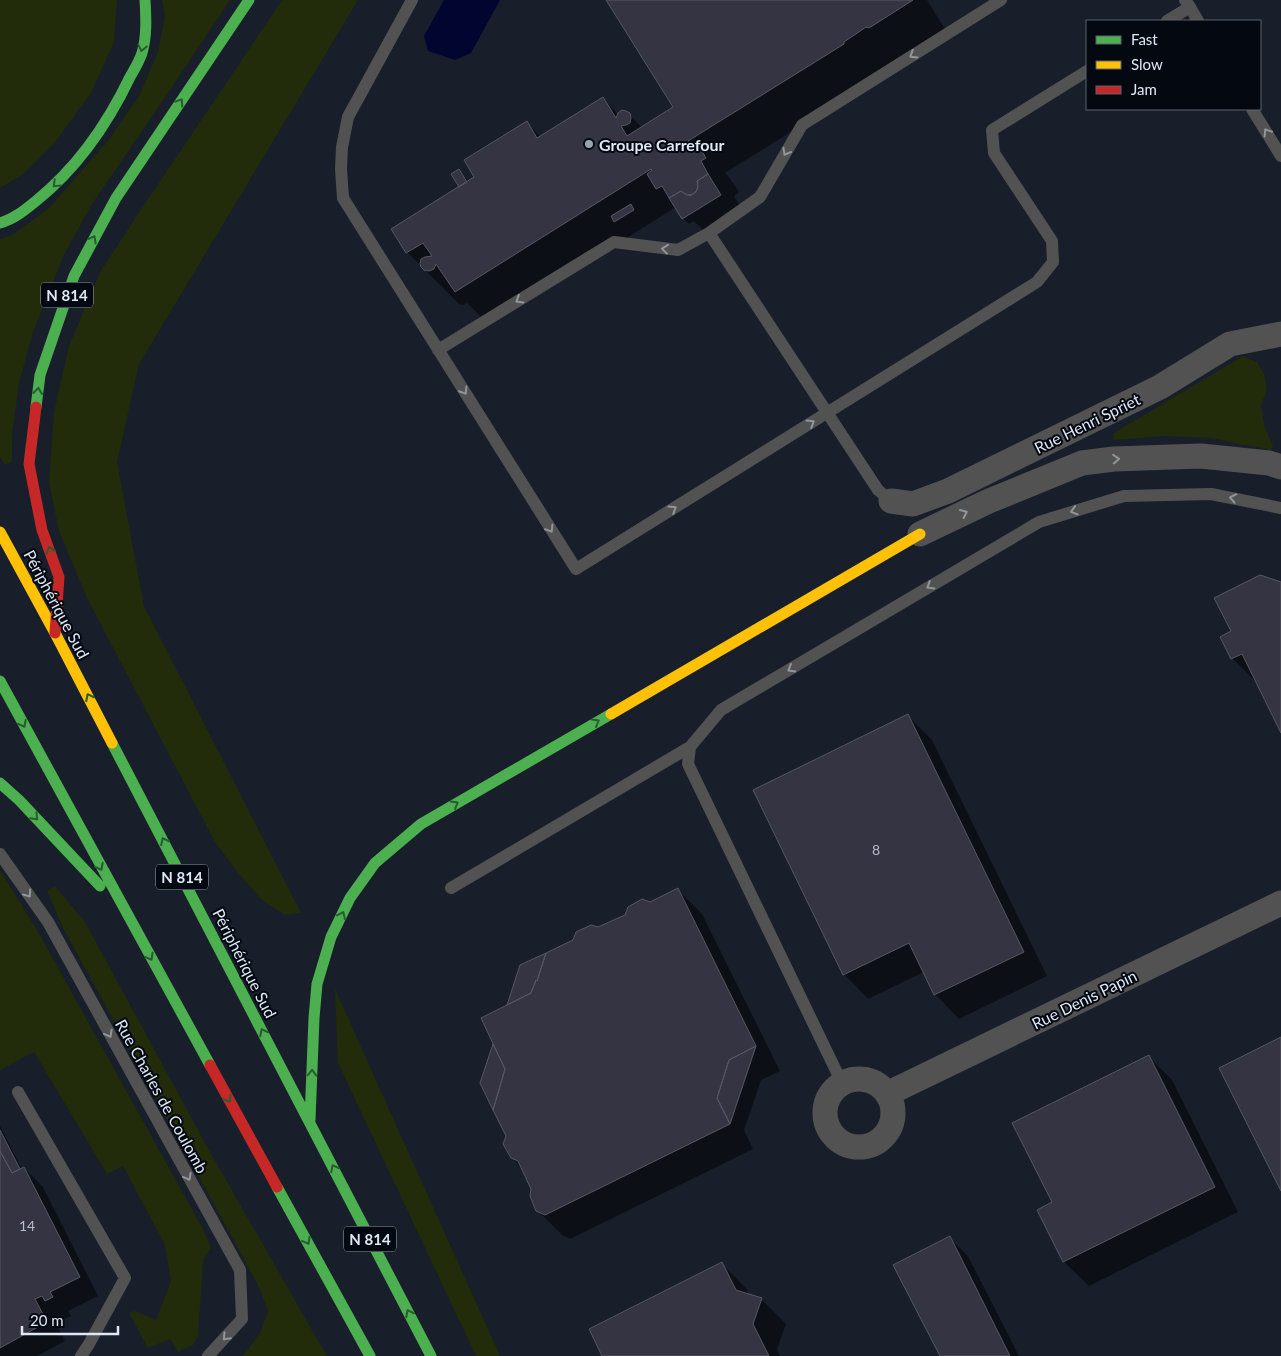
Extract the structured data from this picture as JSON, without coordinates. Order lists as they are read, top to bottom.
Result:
{
  "streets": {
    "highway": ["N 814", "Périphérique Sud"],
    "street": ["Rue Henri Spriet", "Rue Denis Papin"],
    "lane": ["Rue Charles de Coulomb"]
  },
  "crossings": [
    ["N 814", "Périphérique Sud"]
  ],
  "one_way": ["Rue Charles de Coulomb"],
  "places": ["Groupe Carrefour"],
  "house_numbers": ["8", "14"],
  "legend": ["Fast", "Slow", "Jam"],
  "scale_bar": "20 m"
}
